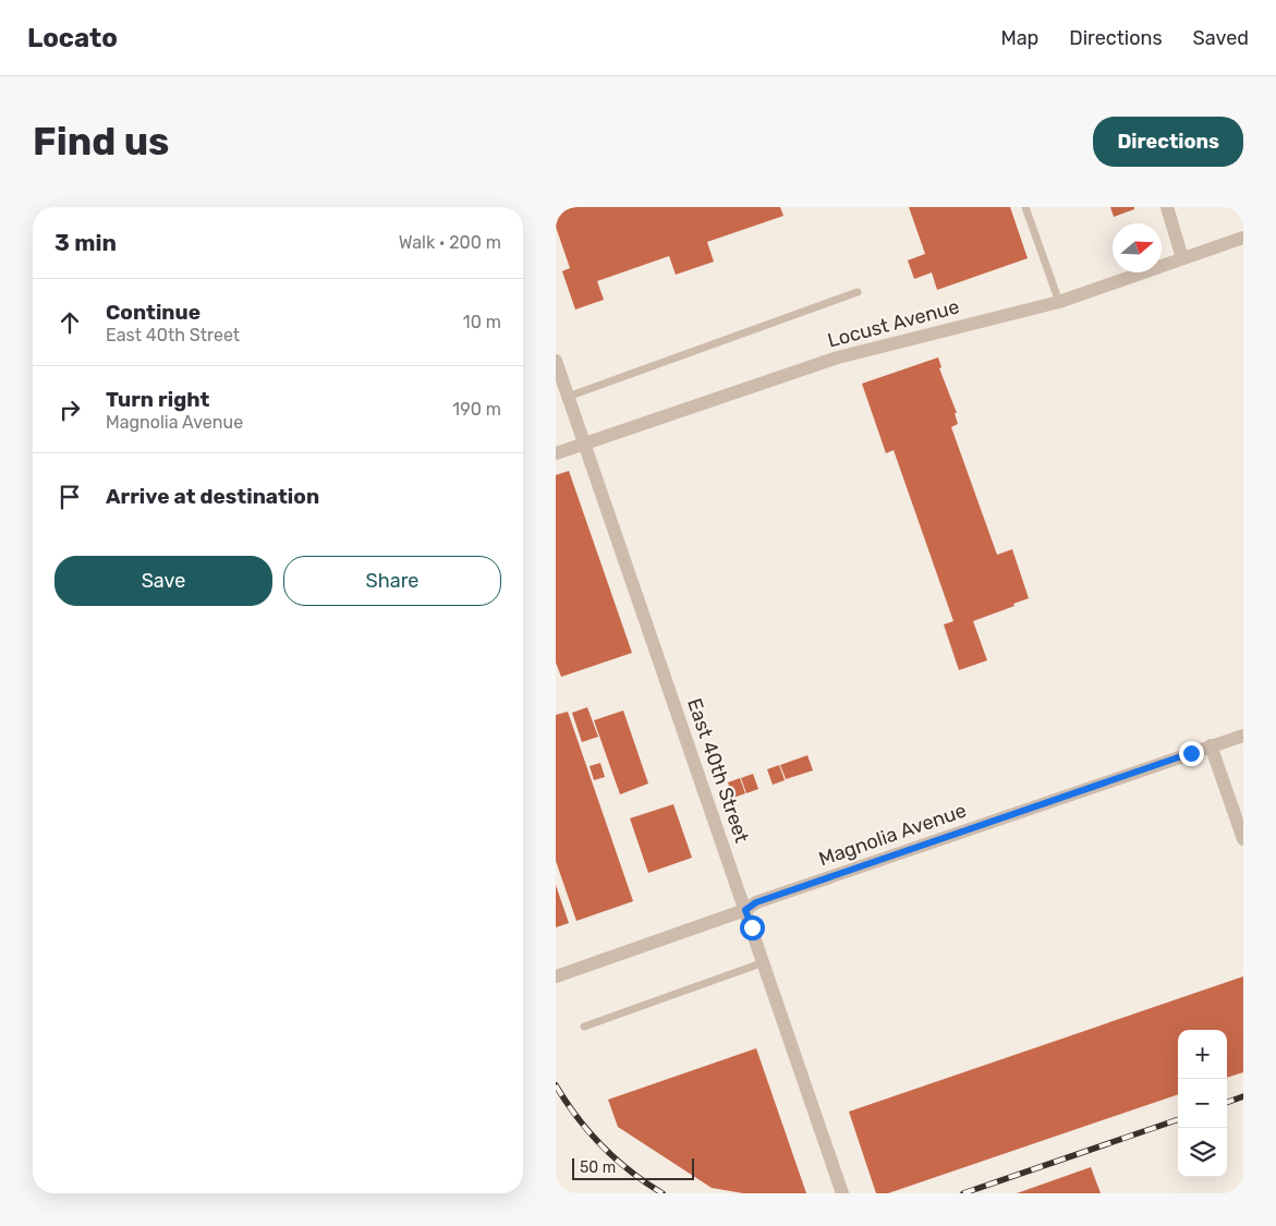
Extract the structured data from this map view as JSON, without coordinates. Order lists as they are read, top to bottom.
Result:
{
  "streets": {
    "street": ["Locust Avenue", "East 40th Street", "Magnolia Avenue"]
  },
  "crossings": [
    ["Locust Avenue", "East 40th Street"],
    ["East 40th Street", "Magnolia Avenue"]
  ],
  "scale_bar": "50 m",
  "north": "right",
  "page": {
    "header": "Locato",
    "nav": ["Map", "Directions", "Saved"],
    "buttons": [
      "Directions",
      ["Save", "Share"]
    ],
    "title": "Find us",
    "heading": ["3 min", "Walk · 200 m"],
    "list": [
      ["Continue", "East 40th Street", "10 m"],
      ["Turn right", "Magnolia Avenue", "190 m"],
      "Arrive at destination"
    ],
    "map_buttons": ["+", "−"],
    "scale": "50 m"
  }
}
